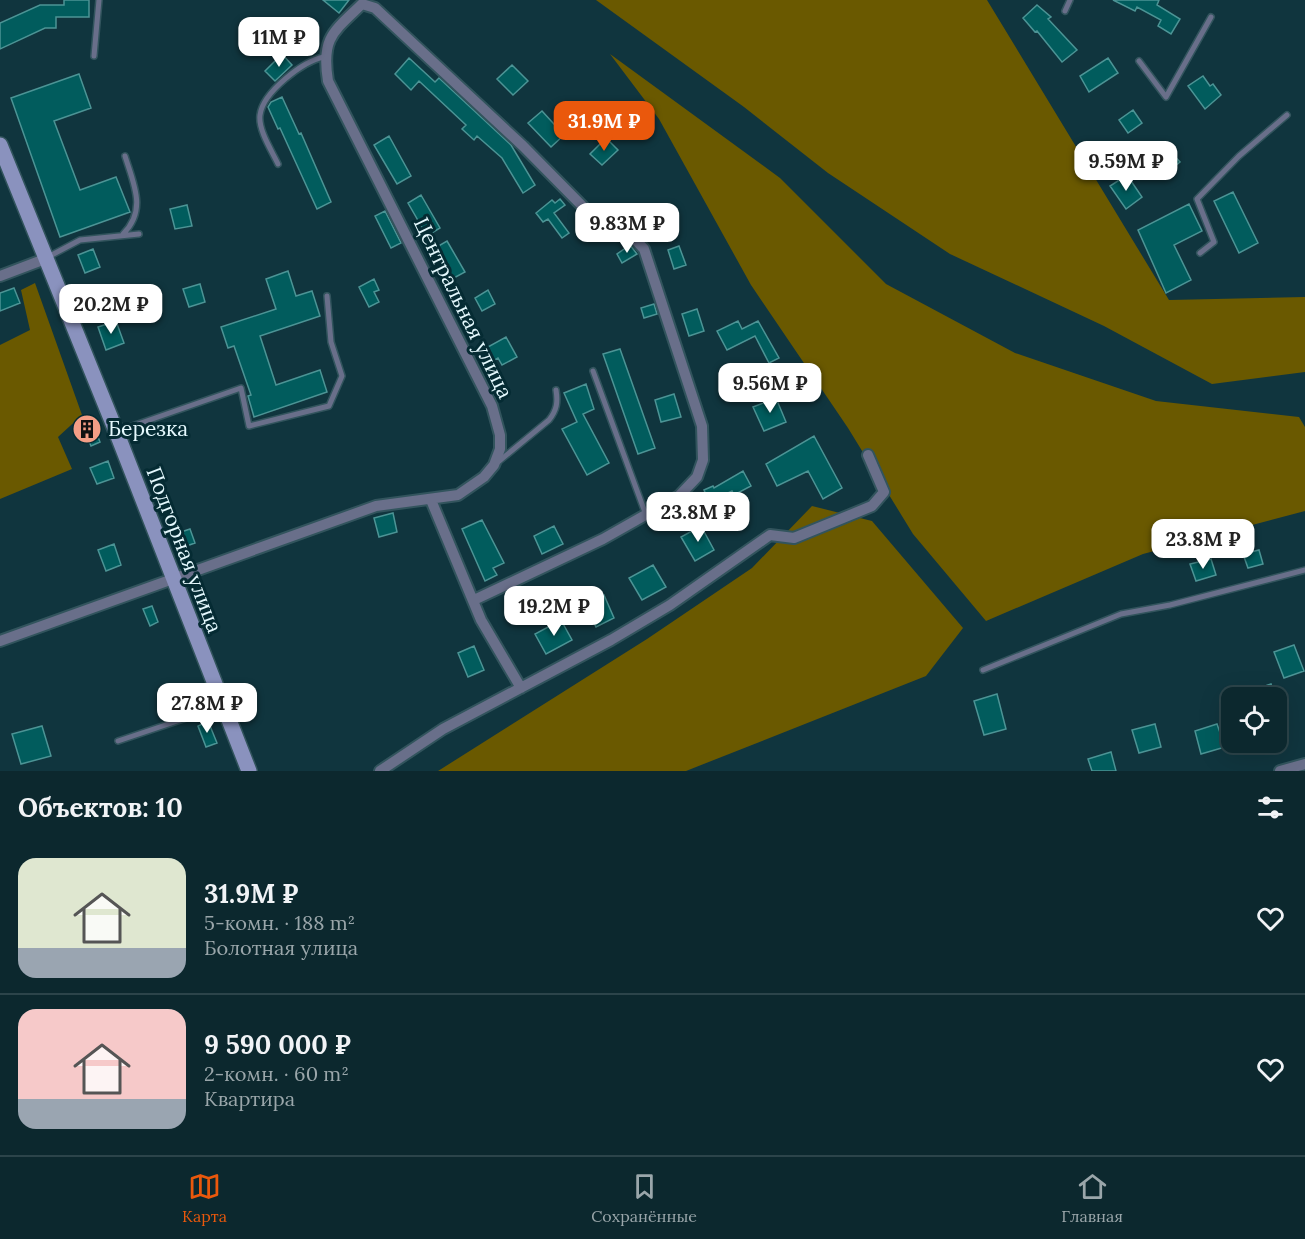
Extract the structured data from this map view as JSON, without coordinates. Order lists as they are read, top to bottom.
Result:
{
  "streets": {
    "street": ["Центральная улица", "Подгорная улица"]
  },
  "places": {
    "building": ["Березка"]
  },
  "page": {
    "price": [
      "11M ₽",
      "31.9M ₽",
      "9.59M ₽",
      "9.83M ₽",
      "20.2M ₽",
      "9.56M ₽",
      "23.8M ₽",
      "23.8M ₽",
      "19.2M ₽",
      "27.8M ₽"
    ],
    "heading": "Объектов: 10",
    "list": [
      {
        "name": "31.9M ₽",
        "note": "5-комн. · 188 m² · Болотная улица"
      },
      {
        "name": "9 590 000 ₽",
        "note": "2-комн. · 60 m² · Квартира"
      }
    ],
    "tabs": ["Карта", "Сохранённые", "Главная"]
  }
}
